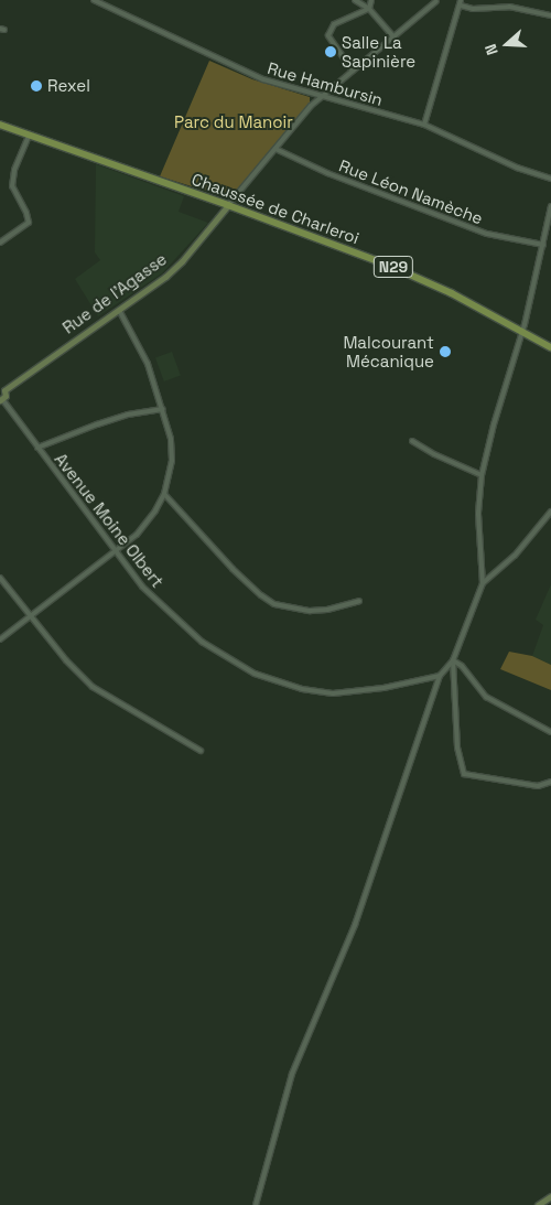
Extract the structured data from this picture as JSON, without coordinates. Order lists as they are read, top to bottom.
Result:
{
  "streets": {
    "main road": ["Chaussée de Charleroi", "N29"],
    "street": [
      "Rue Hambursin",
      "Rue Léon Namèche",
      "Rue de l'Agasse",
      "Avenue Moine Olbert"
    ]
  },
  "crossings": [
    ["Chaussée de Charleroi", "Rue de l'Agasse"]
  ],
  "parks": ["Parc du Manoir"],
  "places": ["Salle La Sapinière", "Rexel", "Malcourant Mécanique"],
  "north": "left"
}
